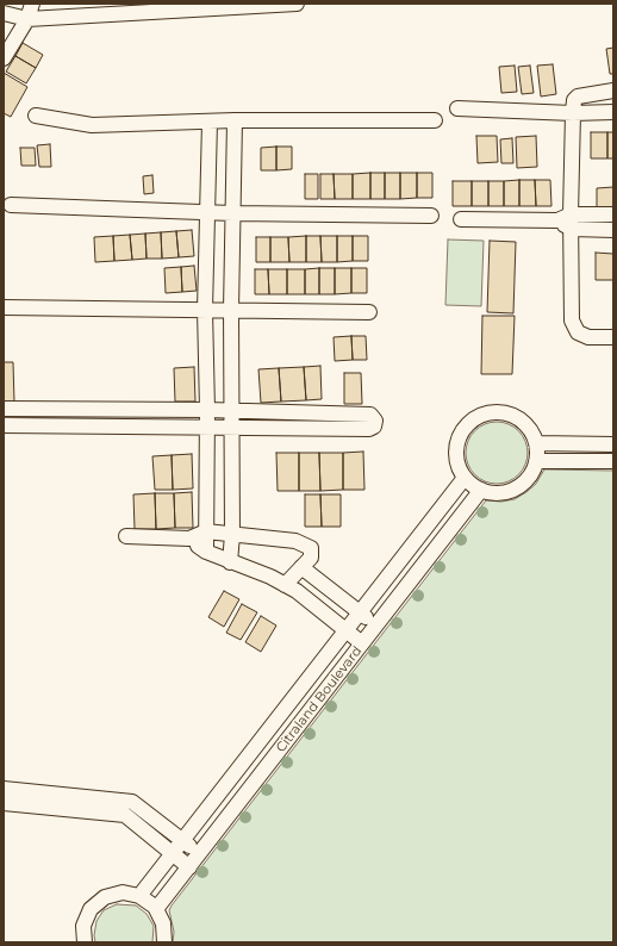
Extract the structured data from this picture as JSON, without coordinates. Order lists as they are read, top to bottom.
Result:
{
  "streets": {
    "street": ["Citraland Boulevard"]
  }
}
